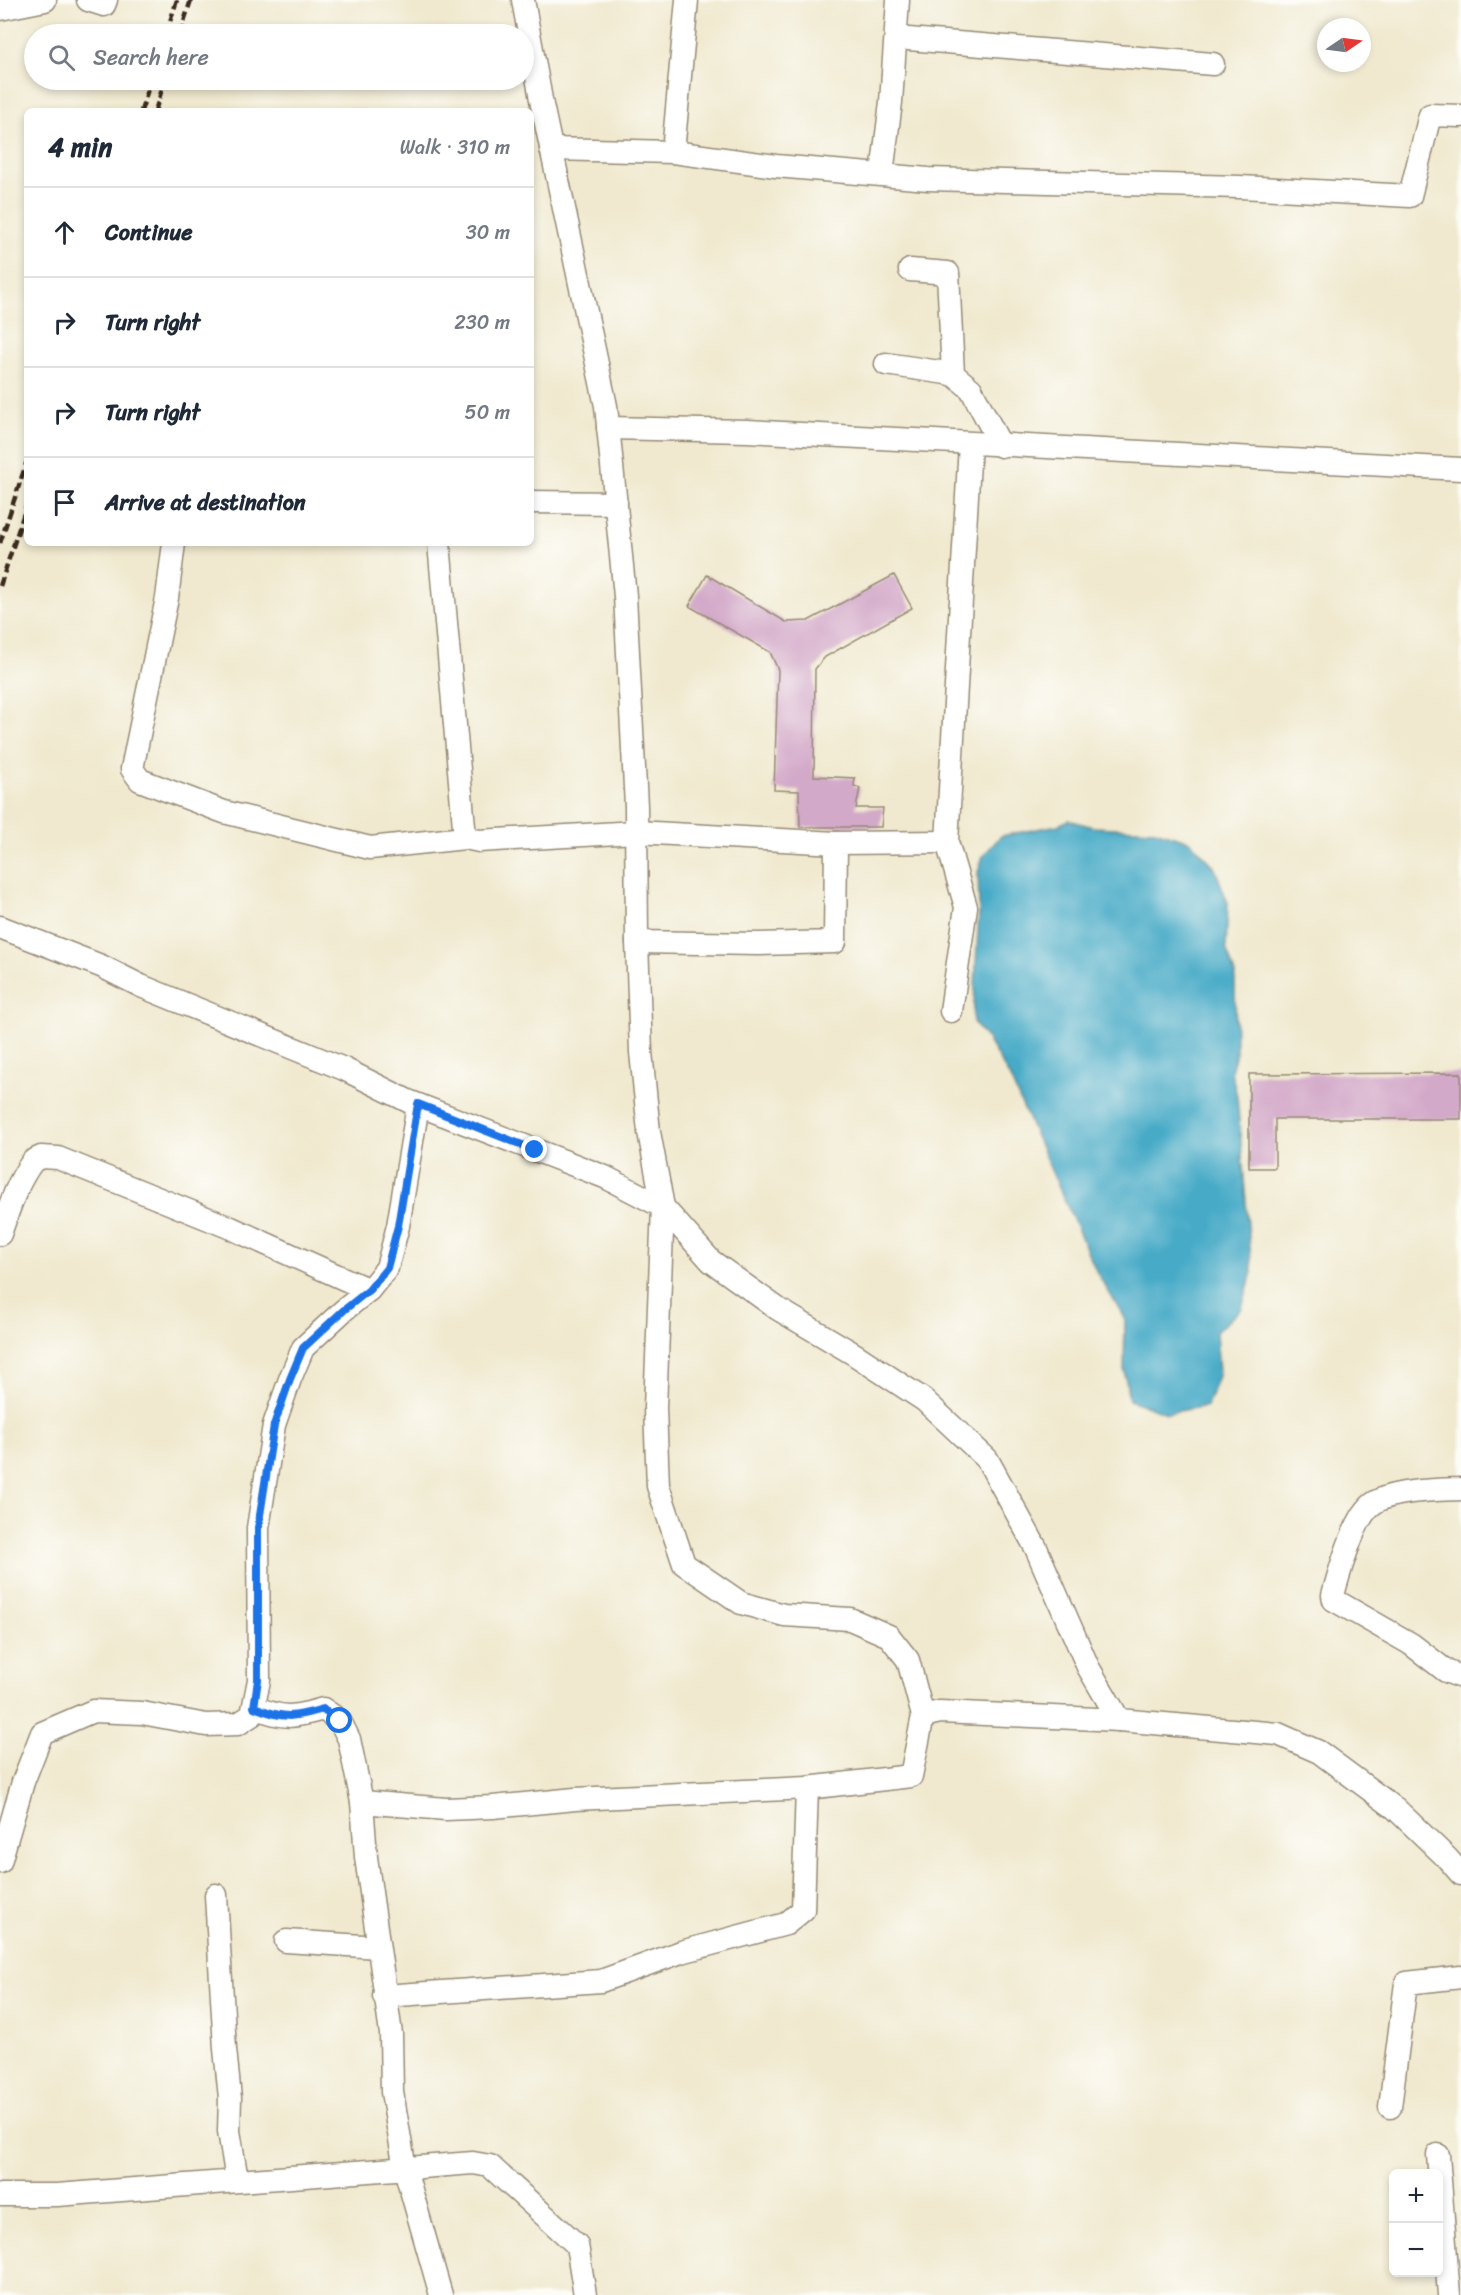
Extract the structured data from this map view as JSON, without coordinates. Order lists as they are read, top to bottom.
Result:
{
  "north": "right",
  "page": {
    "search": "Search here",
    "heading": ["4 min", "Walk · 310 m"],
    "list": [
      ["Continue", "30 m"],
      ["Turn right", "230 m"],
      ["Turn right", "50 m"],
      "Arrive at destination"
    ],
    "map_buttons": ["+", "−"]
  }
}
